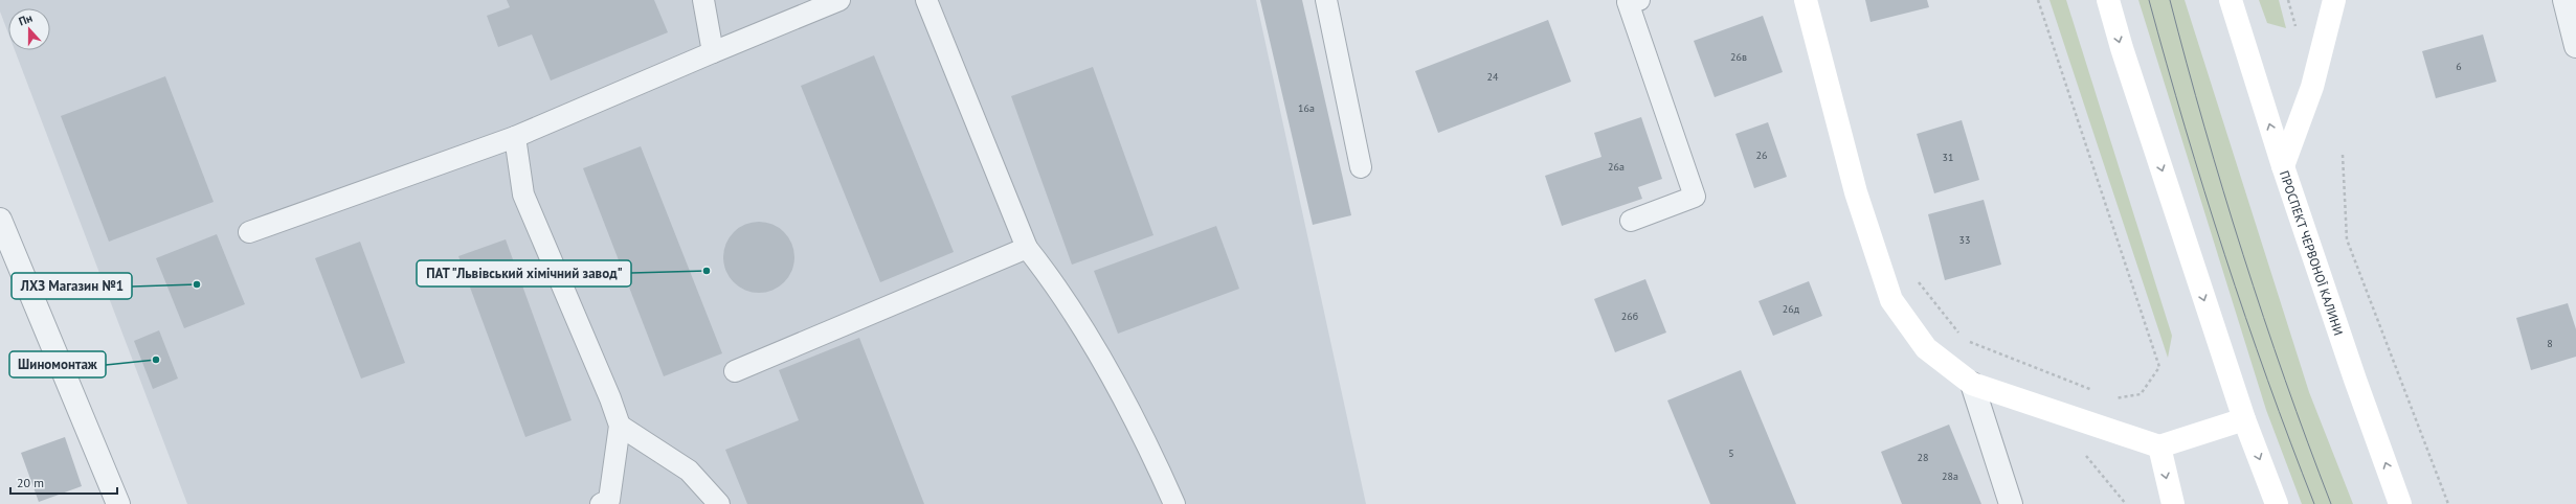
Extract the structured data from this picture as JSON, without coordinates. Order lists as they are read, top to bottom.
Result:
{
  "streets": {
    "main road": ["ПРОСПЕКТ ЧЕРВОНОЇ КАЛИНИ"]
  },
  "places": ["ПАТ \"Львівський хімічний завод\"", "ЛХЗ Магазин №1", "Шиномонтаж"],
  "house_numbers": [
    "26в",
    "6",
    "24",
    "16а",
    "26",
    "31",
    "26а",
    "33",
    "26д",
    "26б",
    "8",
    "5",
    "28",
    "28а"
  ],
  "scale_bar": "20 m",
  "north": "top"
}
